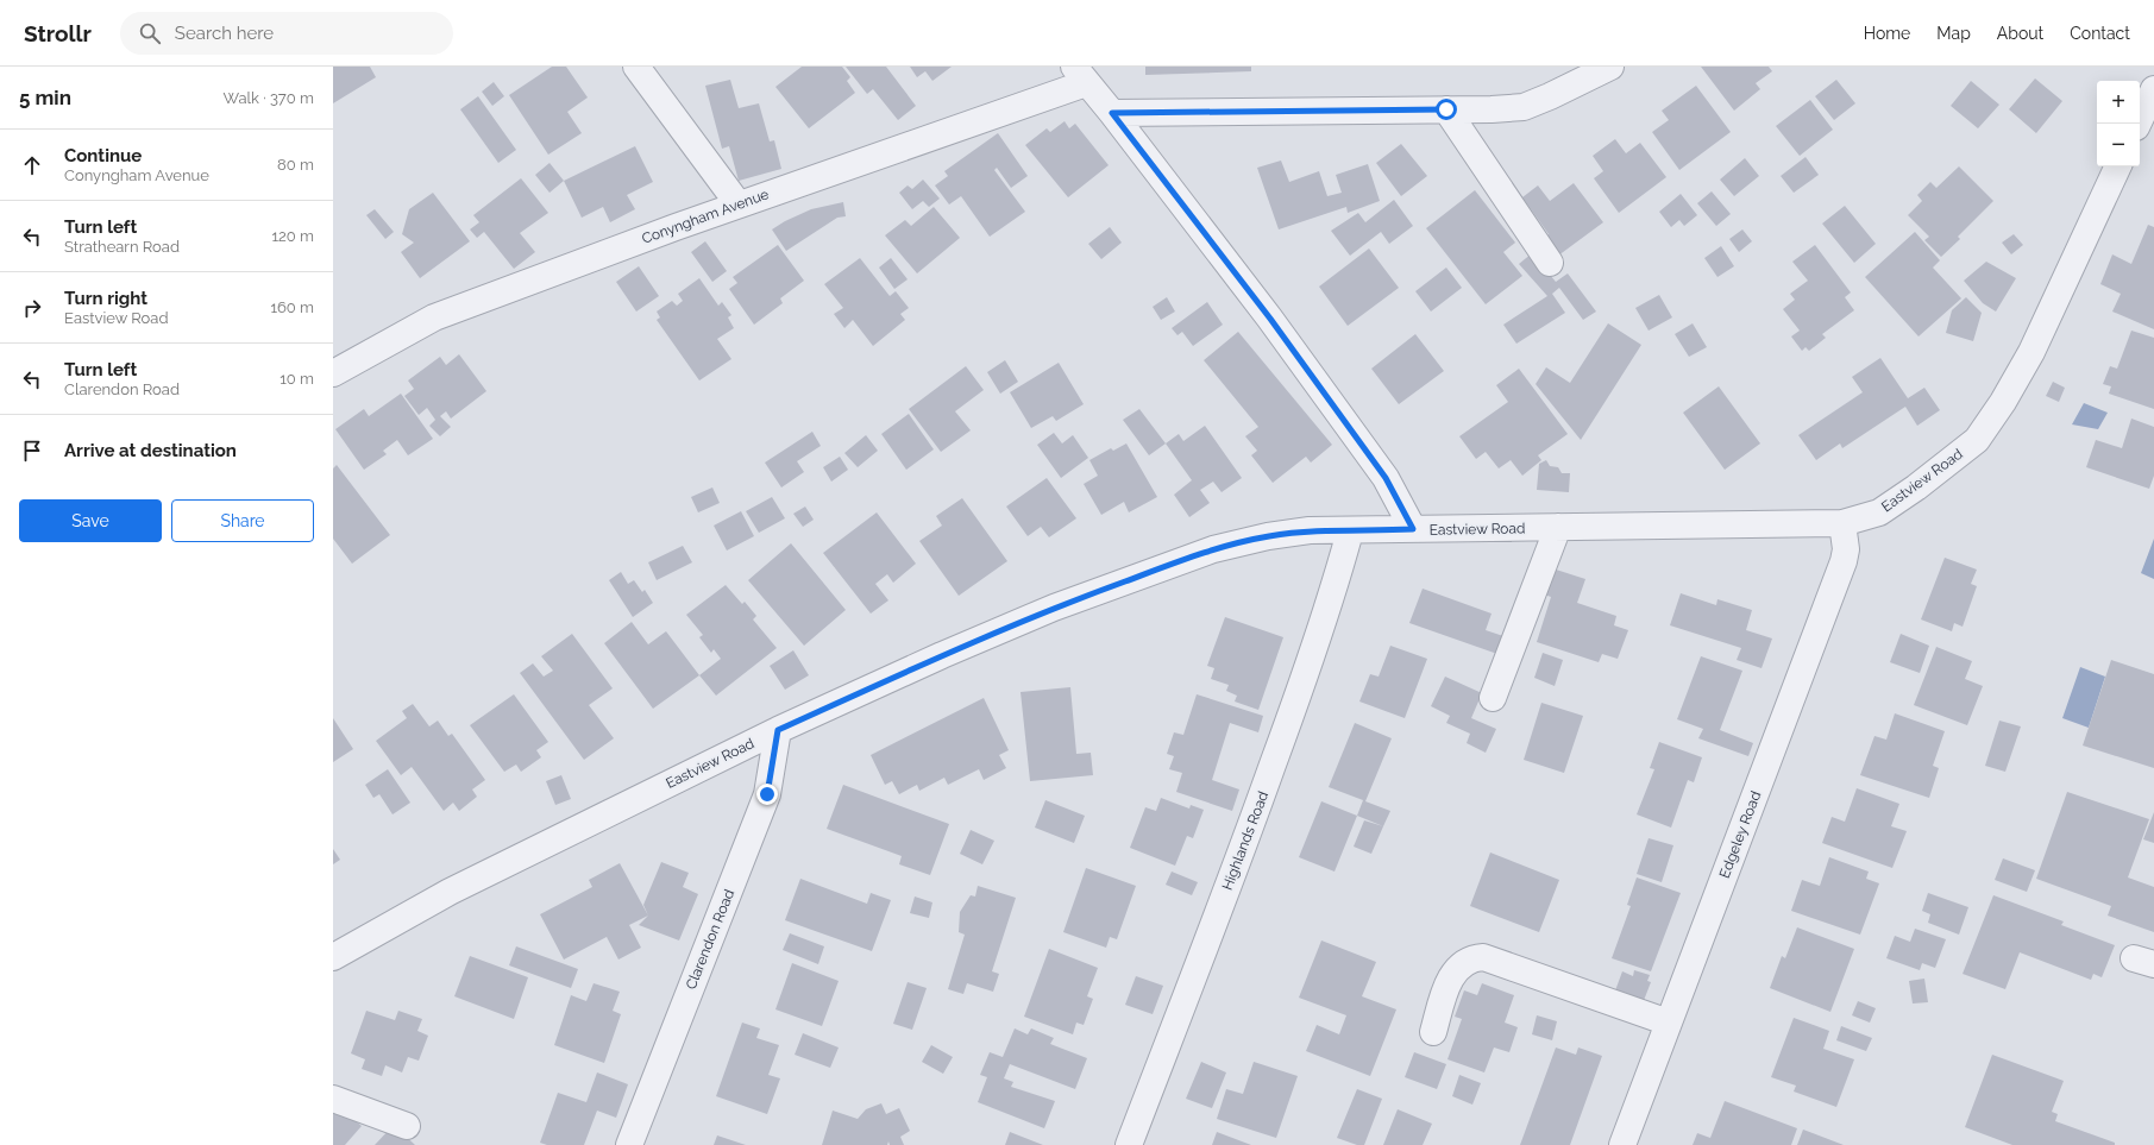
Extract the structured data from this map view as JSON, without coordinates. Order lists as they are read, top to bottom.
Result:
{
  "streets": {
    "street": [
      "Conyngham Avenue",
      "Eastview Road",
      "Edgeley Road",
      "Highlands Road",
      "Clarendon Road"
    ]
  },
  "crossings": [
    ["Eastview Road", "Edgeley Road"],
    ["Eastview Road", "Highlands Road"],
    ["Eastview Road", "Clarendon Road"]
  ],
  "page": {
    "header": "Strollr",
    "search": "Search here",
    "nav": [
      "Home",
      "Map",
      "About",
      "Contact"
    ],
    "heading": ["5 min", "Walk · 370 m"],
    "map_buttons": ["+", "−"],
    "list": [
      ["Continue", "Conyngham Avenue", "80 m"],
      ["Turn left", "Strathearn Road", "120 m"],
      ["Turn right", "Eastview Road", "160 m"],
      ["Turn left", "Clarendon Road", "10 m"],
      "Arrive at destination"
    ],
    "buttons": ["Save", "Share"]
  }
}
